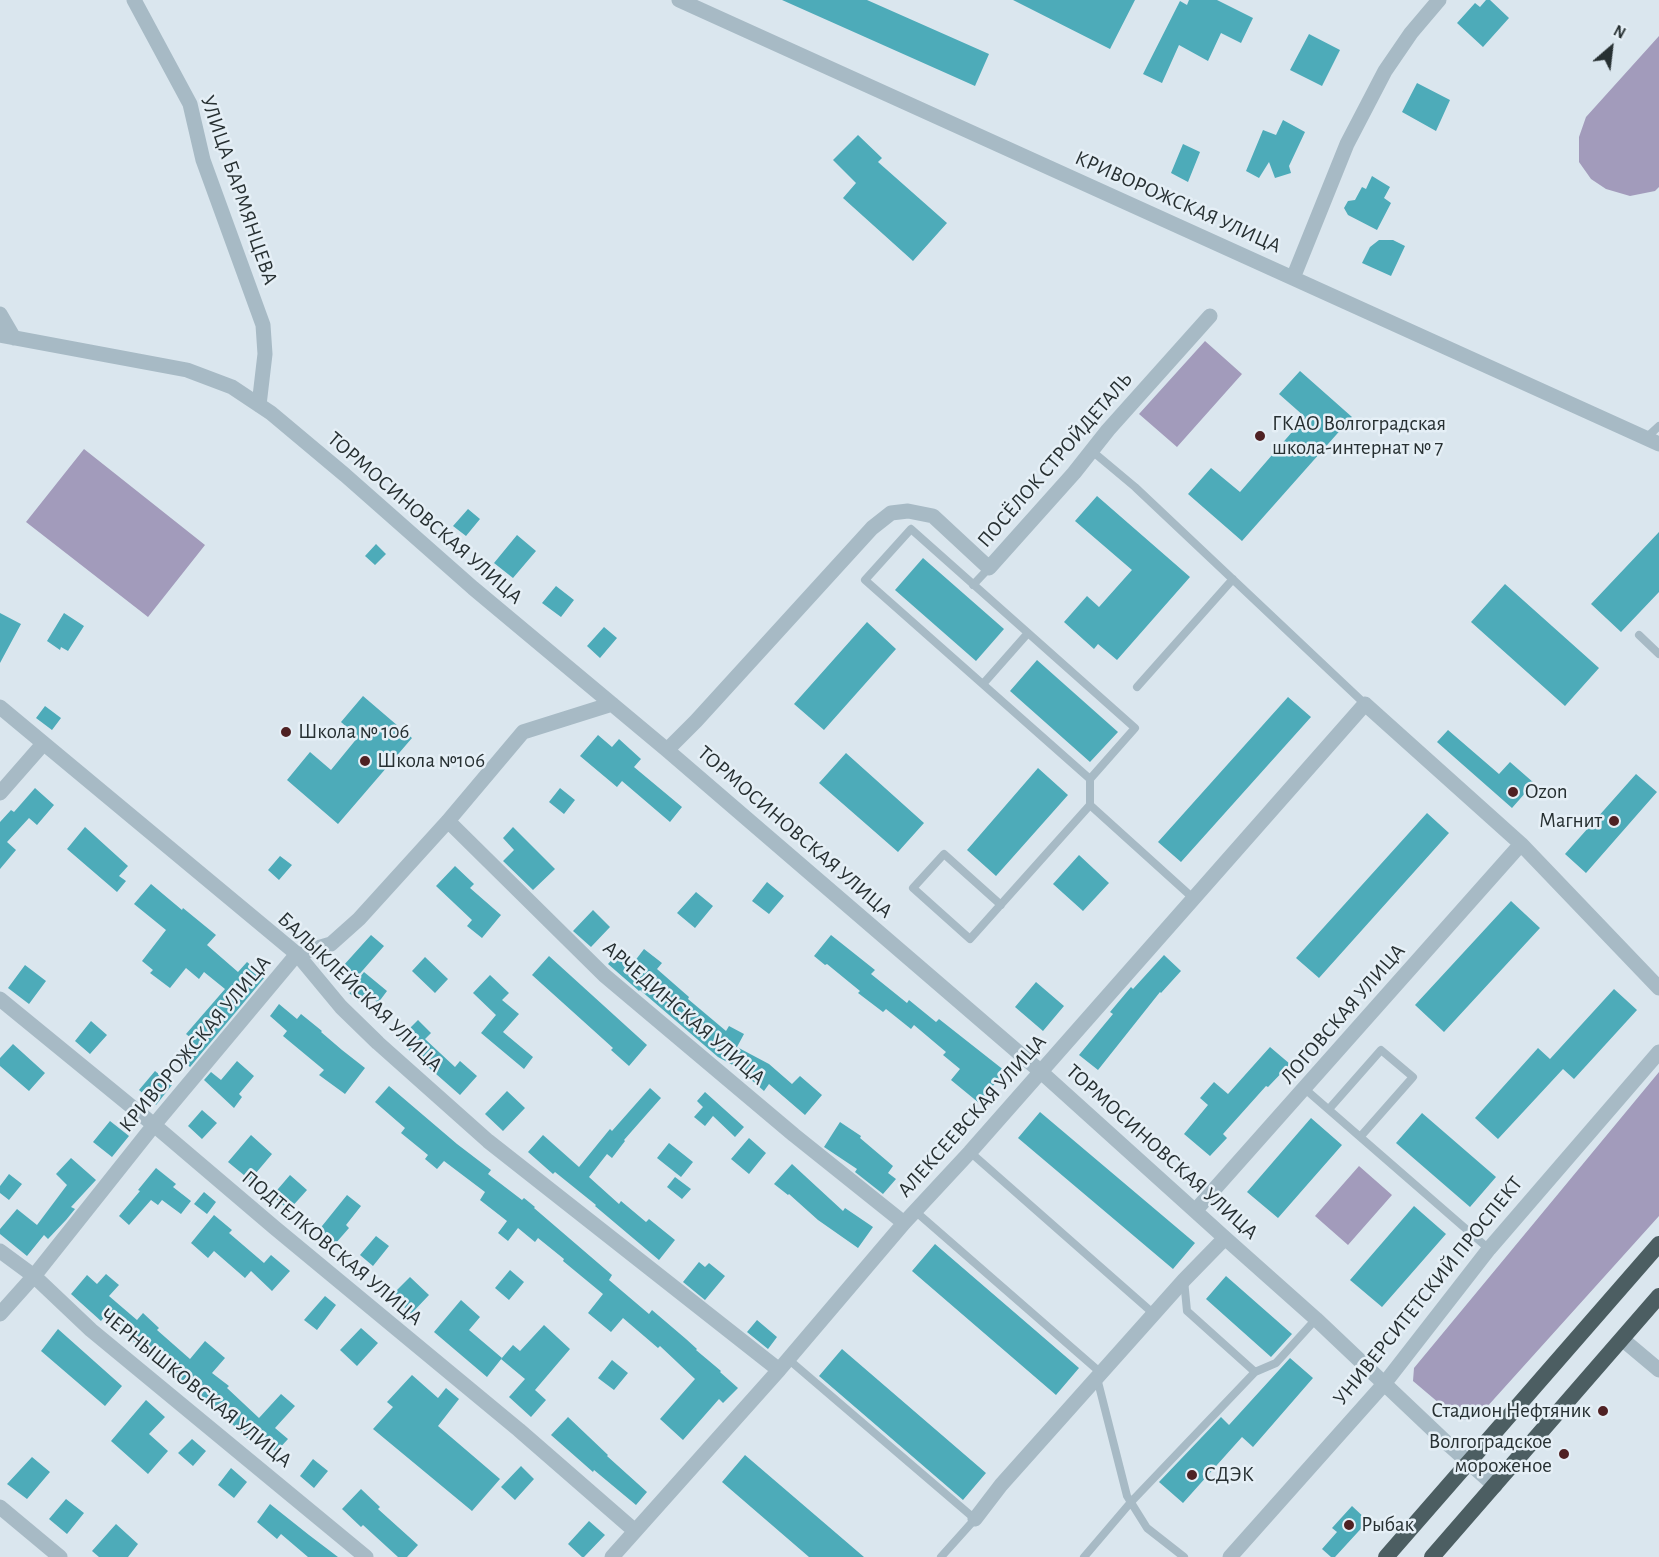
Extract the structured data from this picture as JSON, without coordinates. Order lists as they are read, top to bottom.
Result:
{
  "streets": {
    "street": [
      "УЛИЦА БАРМЯНЦЕВА",
      "КРИВОРОЖСКАЯ УЛИЦА",
      "ПОСЁЛОК СТРОЙДЕТАЛЬ",
      "ТОРМОСИНОВСКАЯ УЛИЦА",
      "БАЛЫКЛЕЙСКАЯ УЛИЦА",
      "АРЧЕДИНСКАЯ УЛИЦА",
      "ЛОГОВСКАЯ УЛИЦА",
      "АЛЕКСЕЕВСКАЯ УЛИЦА",
      "ПОДТЕЛКОВСКАЯ УЛИЦА",
      "УНИВЕРСИТЕТСКИЙ ПРОСПЕКТ",
      "ЧЕРНЫШКОВСКАЯ УЛИЦА"
    ]
  },
  "crossings": [
    ["УЛИЦА БАРМЯНЦЕВА", "ТОРМОСИНОВСКАЯ УЛИЦА"],
    ["КРИВОРОЖСКАЯ УЛИЦА", "ТОРМОСИНОВСКАЯ УЛИЦА"],
    ["КРИВОРОЖСКАЯ УЛИЦА", "БАЛЫКЛЕЙСКАЯ УЛИЦА"],
    ["КРИВОРОЖСКАЯ УЛИЦА", "АРЧЕДИНСКАЯ УЛИЦА"],
    ["КРИВОРОЖСКАЯ УЛИЦА", "ПОДТЕЛКОВСКАЯ УЛИЦА"],
    ["КРИВОРОЖСКАЯ УЛИЦА", "ЧЕРНЫШКОВСКАЯ УЛИЦА"],
    ["ПОСЁЛОК СТРОЙДЕТАЛЬ", "ТОРМОСИНОВСКАЯ УЛИЦА"],
    ["ТОРМОСИНОВСКАЯ УЛИЦА", "ЛОГОВСКАЯ УЛИЦА"],
    ["ТОРМОСИНОВСКАЯ УЛИЦА", "АЛЕКСЕЕВСКАЯ УЛИЦА"],
    ["ТОРМОСИНОВСКАЯ УЛИЦА", "УНИВЕРСИТЕТСКИЙ ПРОСПЕКТ"],
    ["БАЛЫКЛЕЙСКАЯ УЛИЦА", "АЛЕКСЕЕВСКАЯ УЛИЦА"],
    ["АРЧЕДИНСКАЯ УЛИЦА", "АЛЕКСЕЕВСКАЯ УЛИЦА"],
    ["АЛЕКСЕЕВСКАЯ УЛИЦА", "ПОДТЕЛКОВСКАЯ УЛИЦА"]
  ],
  "places": [
    "ГКАО Волгоградская школа-интернат № 7",
    "Школа № 106",
    "Школа №106",
    "Ozon",
    "Магнит",
    "Стадион Нефтяник",
    "Волгоградское мороженое",
    "СДЭК",
    "Рыбак"
  ],
  "north": "top right"
}
